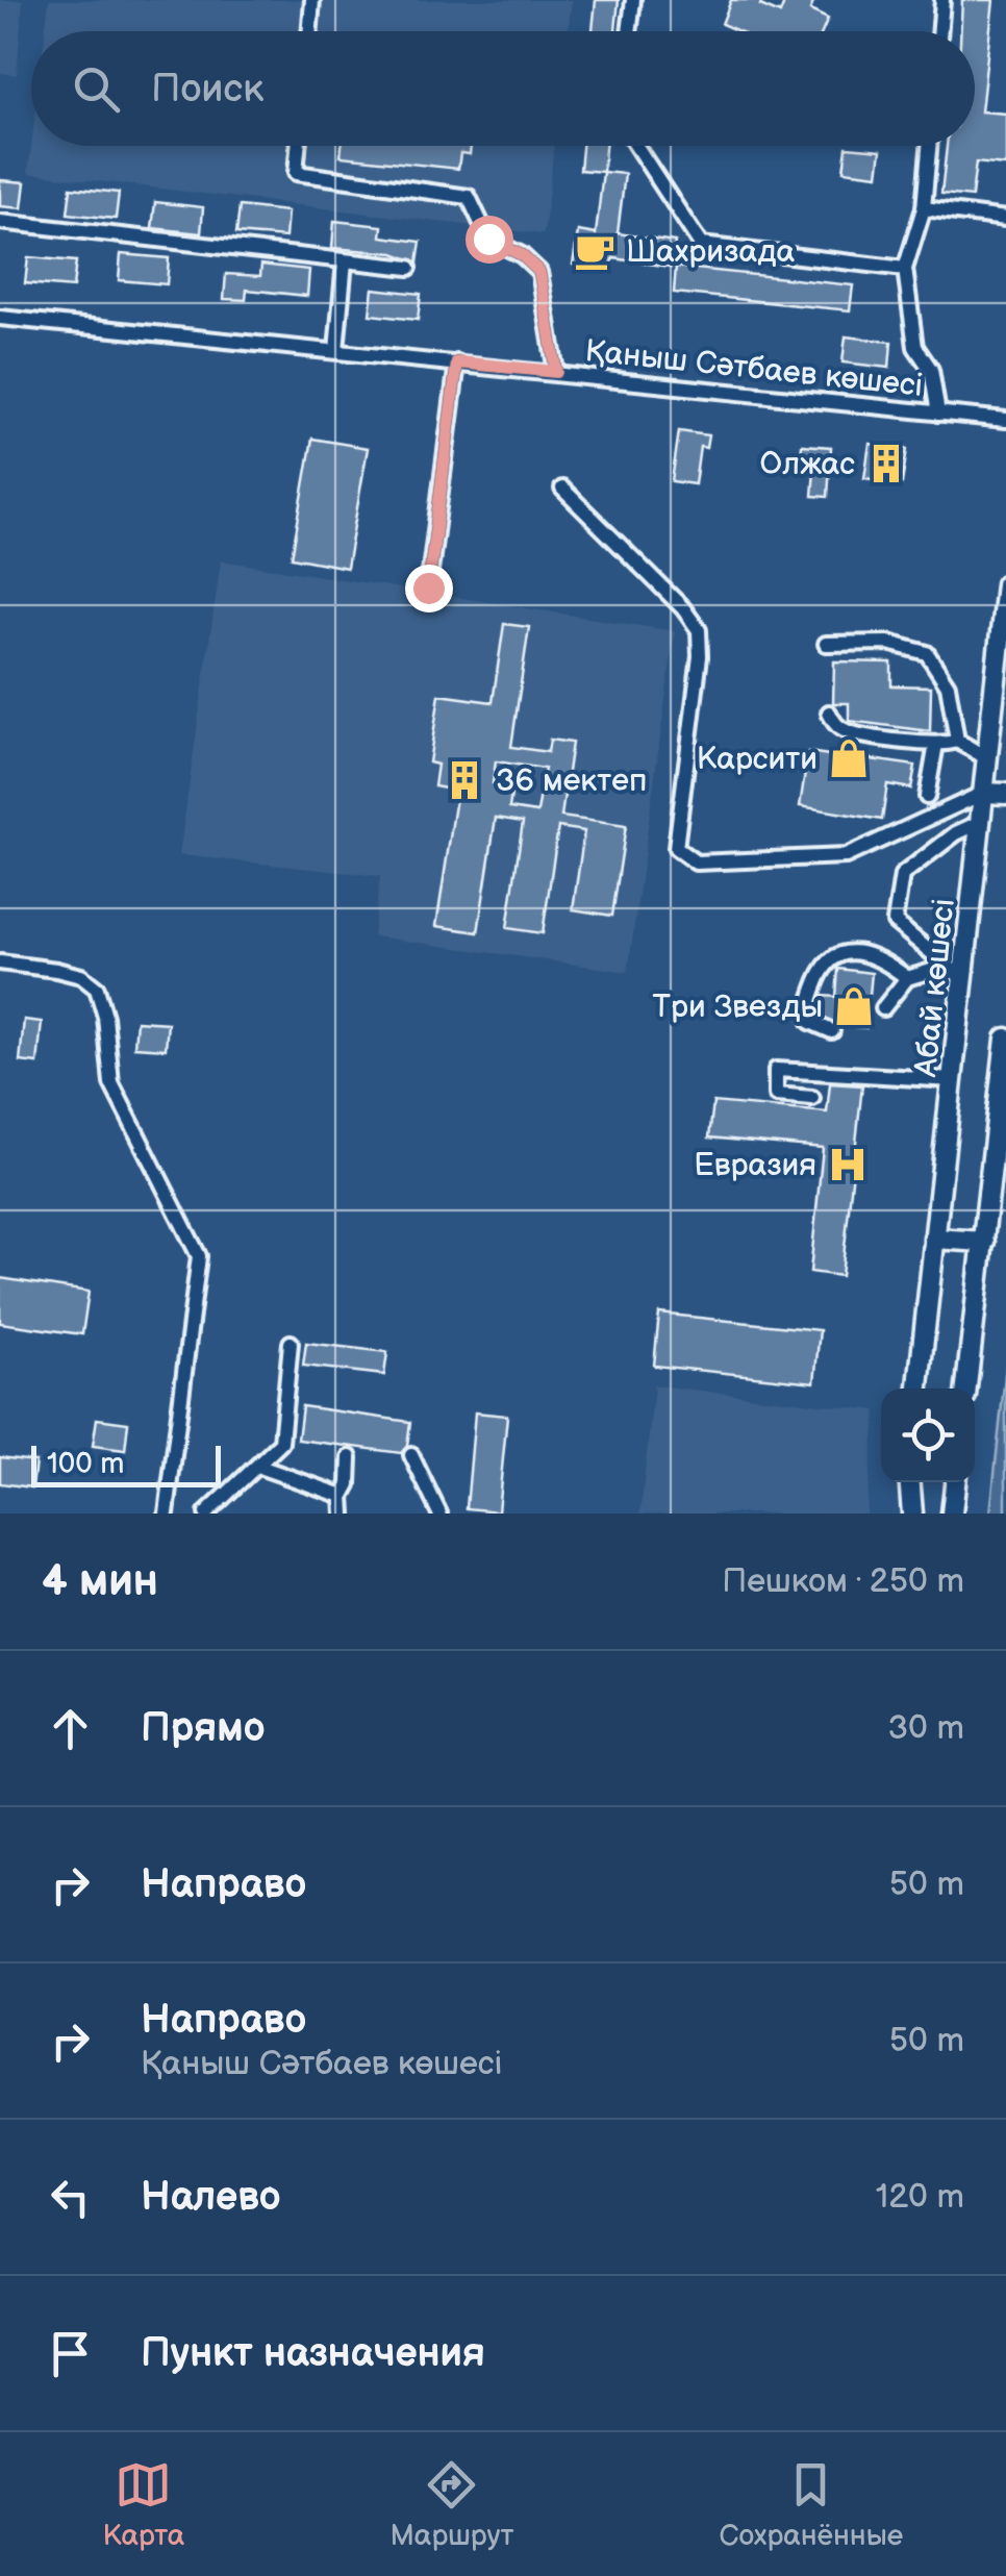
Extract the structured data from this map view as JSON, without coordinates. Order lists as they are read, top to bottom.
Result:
{
  "streets": {
    "main road": ["Абай көшесі"],
    "street": ["Қаныш Сәтбаев көшесі"]
  },
  "places": {
    "cafe": ["Шахризада"],
    "building": ["Олжас", "36 мектеп"],
    "shop": ["Карсити", "Три Звезды"],
    "hospital": ["Евразия"]
  },
  "scale_bar": "100 m",
  "page": {
    "search": "Поиск",
    "scale": "100 m",
    "heading": ["4 мин", "Пешком · 250 m"],
    "list": [
      ["Прямо", "30 m"],
      ["Направо", "50 m"],
      ["Направо", "Қаныш Сәтбаев көшесі", "50 m"],
      ["Налево", "120 m"],
      "Пункт назначения"
    ],
    "nav": ["Карта", "Маршрут", "Сохранённые"]
  }
}
